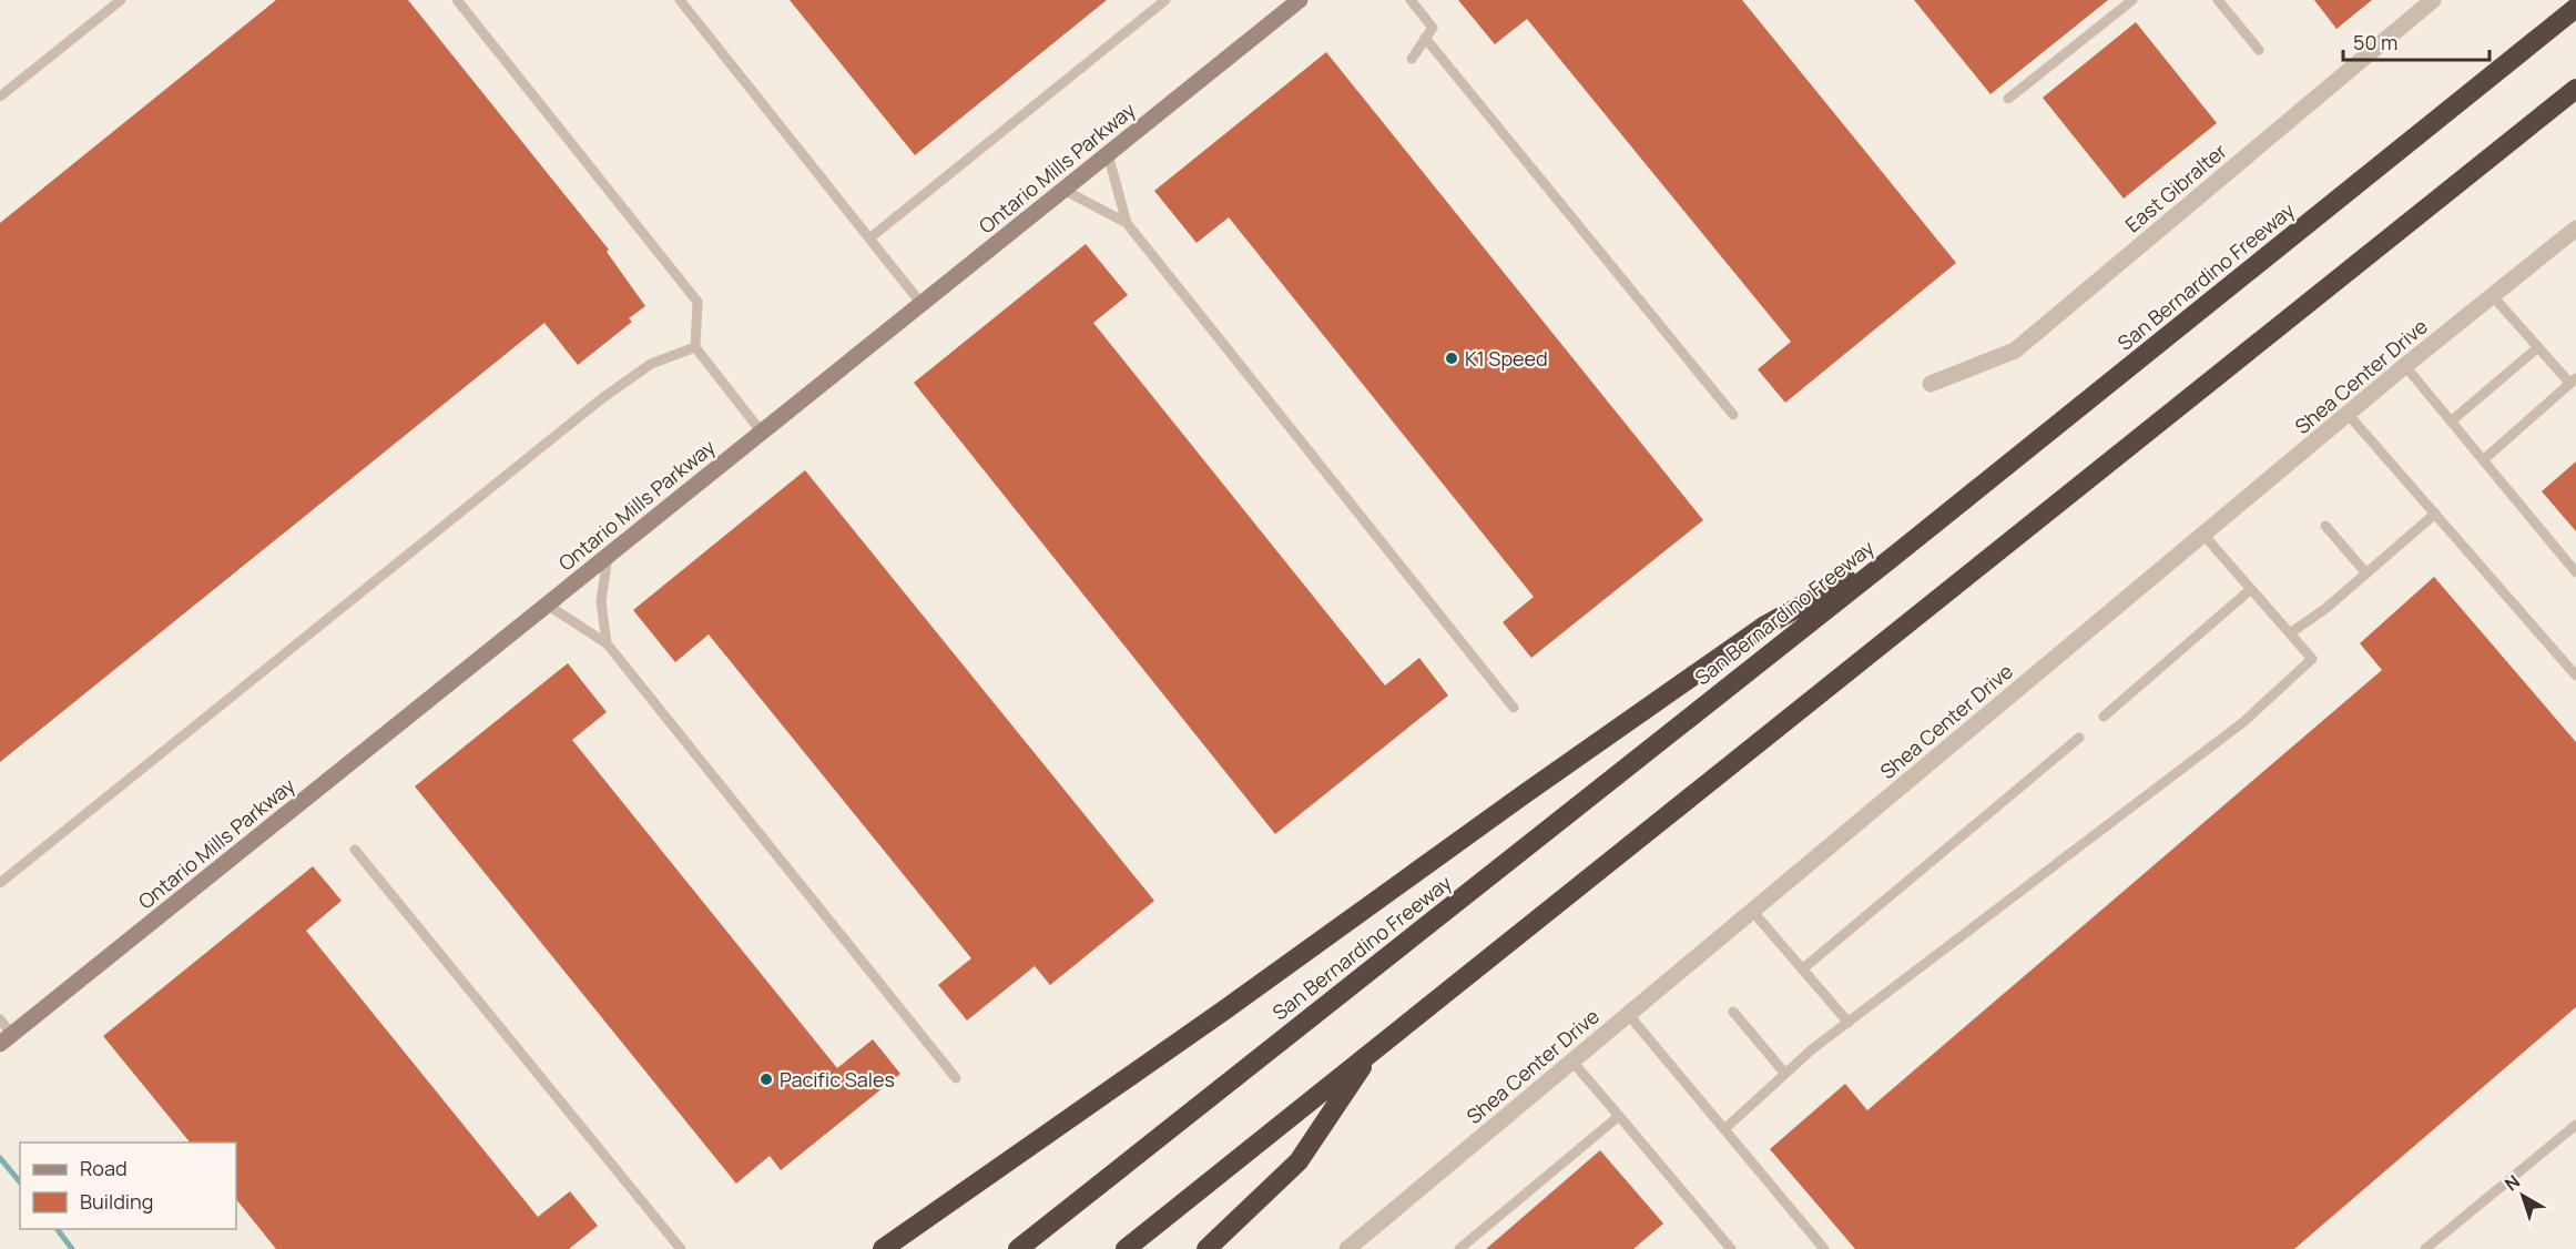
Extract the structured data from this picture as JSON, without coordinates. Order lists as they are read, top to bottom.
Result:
{
  "streets": {
    "highway": ["San Bernardino Freeway"],
    "main road": ["Ontario Mills Parkway"],
    "street": ["East Gibralter", "Shea Center Drive"]
  },
  "places": ["K1 Speed", "Pacific Sales"],
  "legend": ["Road", "Building"],
  "scale_bar": "50 m",
  "north": "top left"
}
